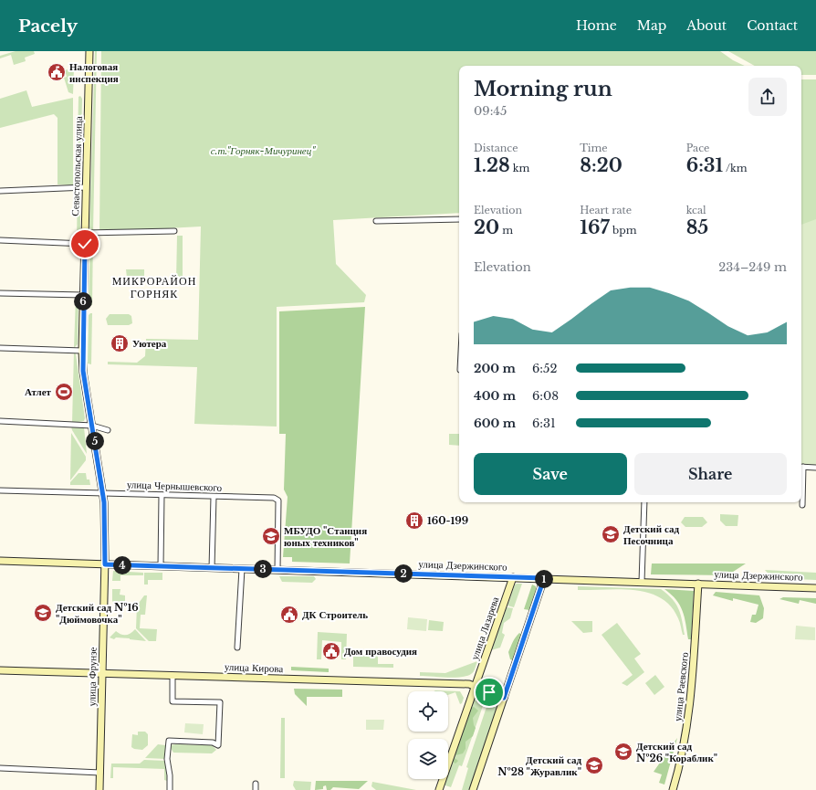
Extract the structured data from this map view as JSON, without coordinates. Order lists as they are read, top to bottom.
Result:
{
  "streets": {
    "main road": [
      "Севастопольская улица",
      "улица Дзержинского",
      "улица Лазарева",
      "улица Кирова",
      "улица Фрунзе",
      "улица Раевского"
    ],
    "street": ["улица Чернышевского"]
  },
  "crossings": [
    ["Севастопольская улица", "улица Чернышевского"],
    ["Севастопольская улица", "улица Дзержинского"],
    ["Севастопольская улица", "улица Фрунзе"],
    ["улица Чернышевского", "улица Дзержинского"],
    ["улица Дзержинского", "улица Лазарева"],
    ["улица Дзержинского", "улица Фрунзе"],
    ["улица Дзержинского", "улица Раевского"],
    ["улица Лазарева", "улица Кирова"],
    ["улица Кирова", "улица Фрунзе"]
  ],
  "districts": ["МИКРОРАЙОН ГОРНЯК"],
  "parks": ["с.т.\"Горняк-Мичуринец\""],
  "places": {
    "public building": ["Налоговая инспекция", "ДК Строитель", "Дом правосудия"],
    "building": ["Уютера", "160-199"],
    "sports": ["Атлет"],
    "school or university": [
      "Детский сад Песочница",
      "МБУДО \"Станция юных техников\"",
      "Детский сад №16 \"Дюймовочка\"",
      "Детский сад №26 \"Кораблик\"",
      "Детский сад №28 \"Журавлик\""
    ]
  },
  "page": {
    "header": "Pacely",
    "nav": [
      "Home",
      "Map",
      "About",
      "Contact"
    ],
    "heading": ["Morning run", "09:45"],
    "stats": [
      ["Distance", "1.28 km"],
      ["Time", "8:20"],
      ["Pace", "6:31 /km"],
      ["Elevation", "20 m"],
      ["Heart rate", "167 bpm"],
      ["kcal", "85"]
    ],
    "chart": ["Elevation", "234–249 m"],
    "pins": [
      "6",
      "5",
      "4",
      "3",
      "2",
      "1"
    ],
    "list": [
      {
        "name": "200 m",
        "note": "6:52"
      },
      {
        "name": "400 m",
        "note": "6:08"
      },
      {
        "name": "600 m",
        "note": "6:31"
      }
    ],
    "buttons": ["Save", "Share"]
  }
}
